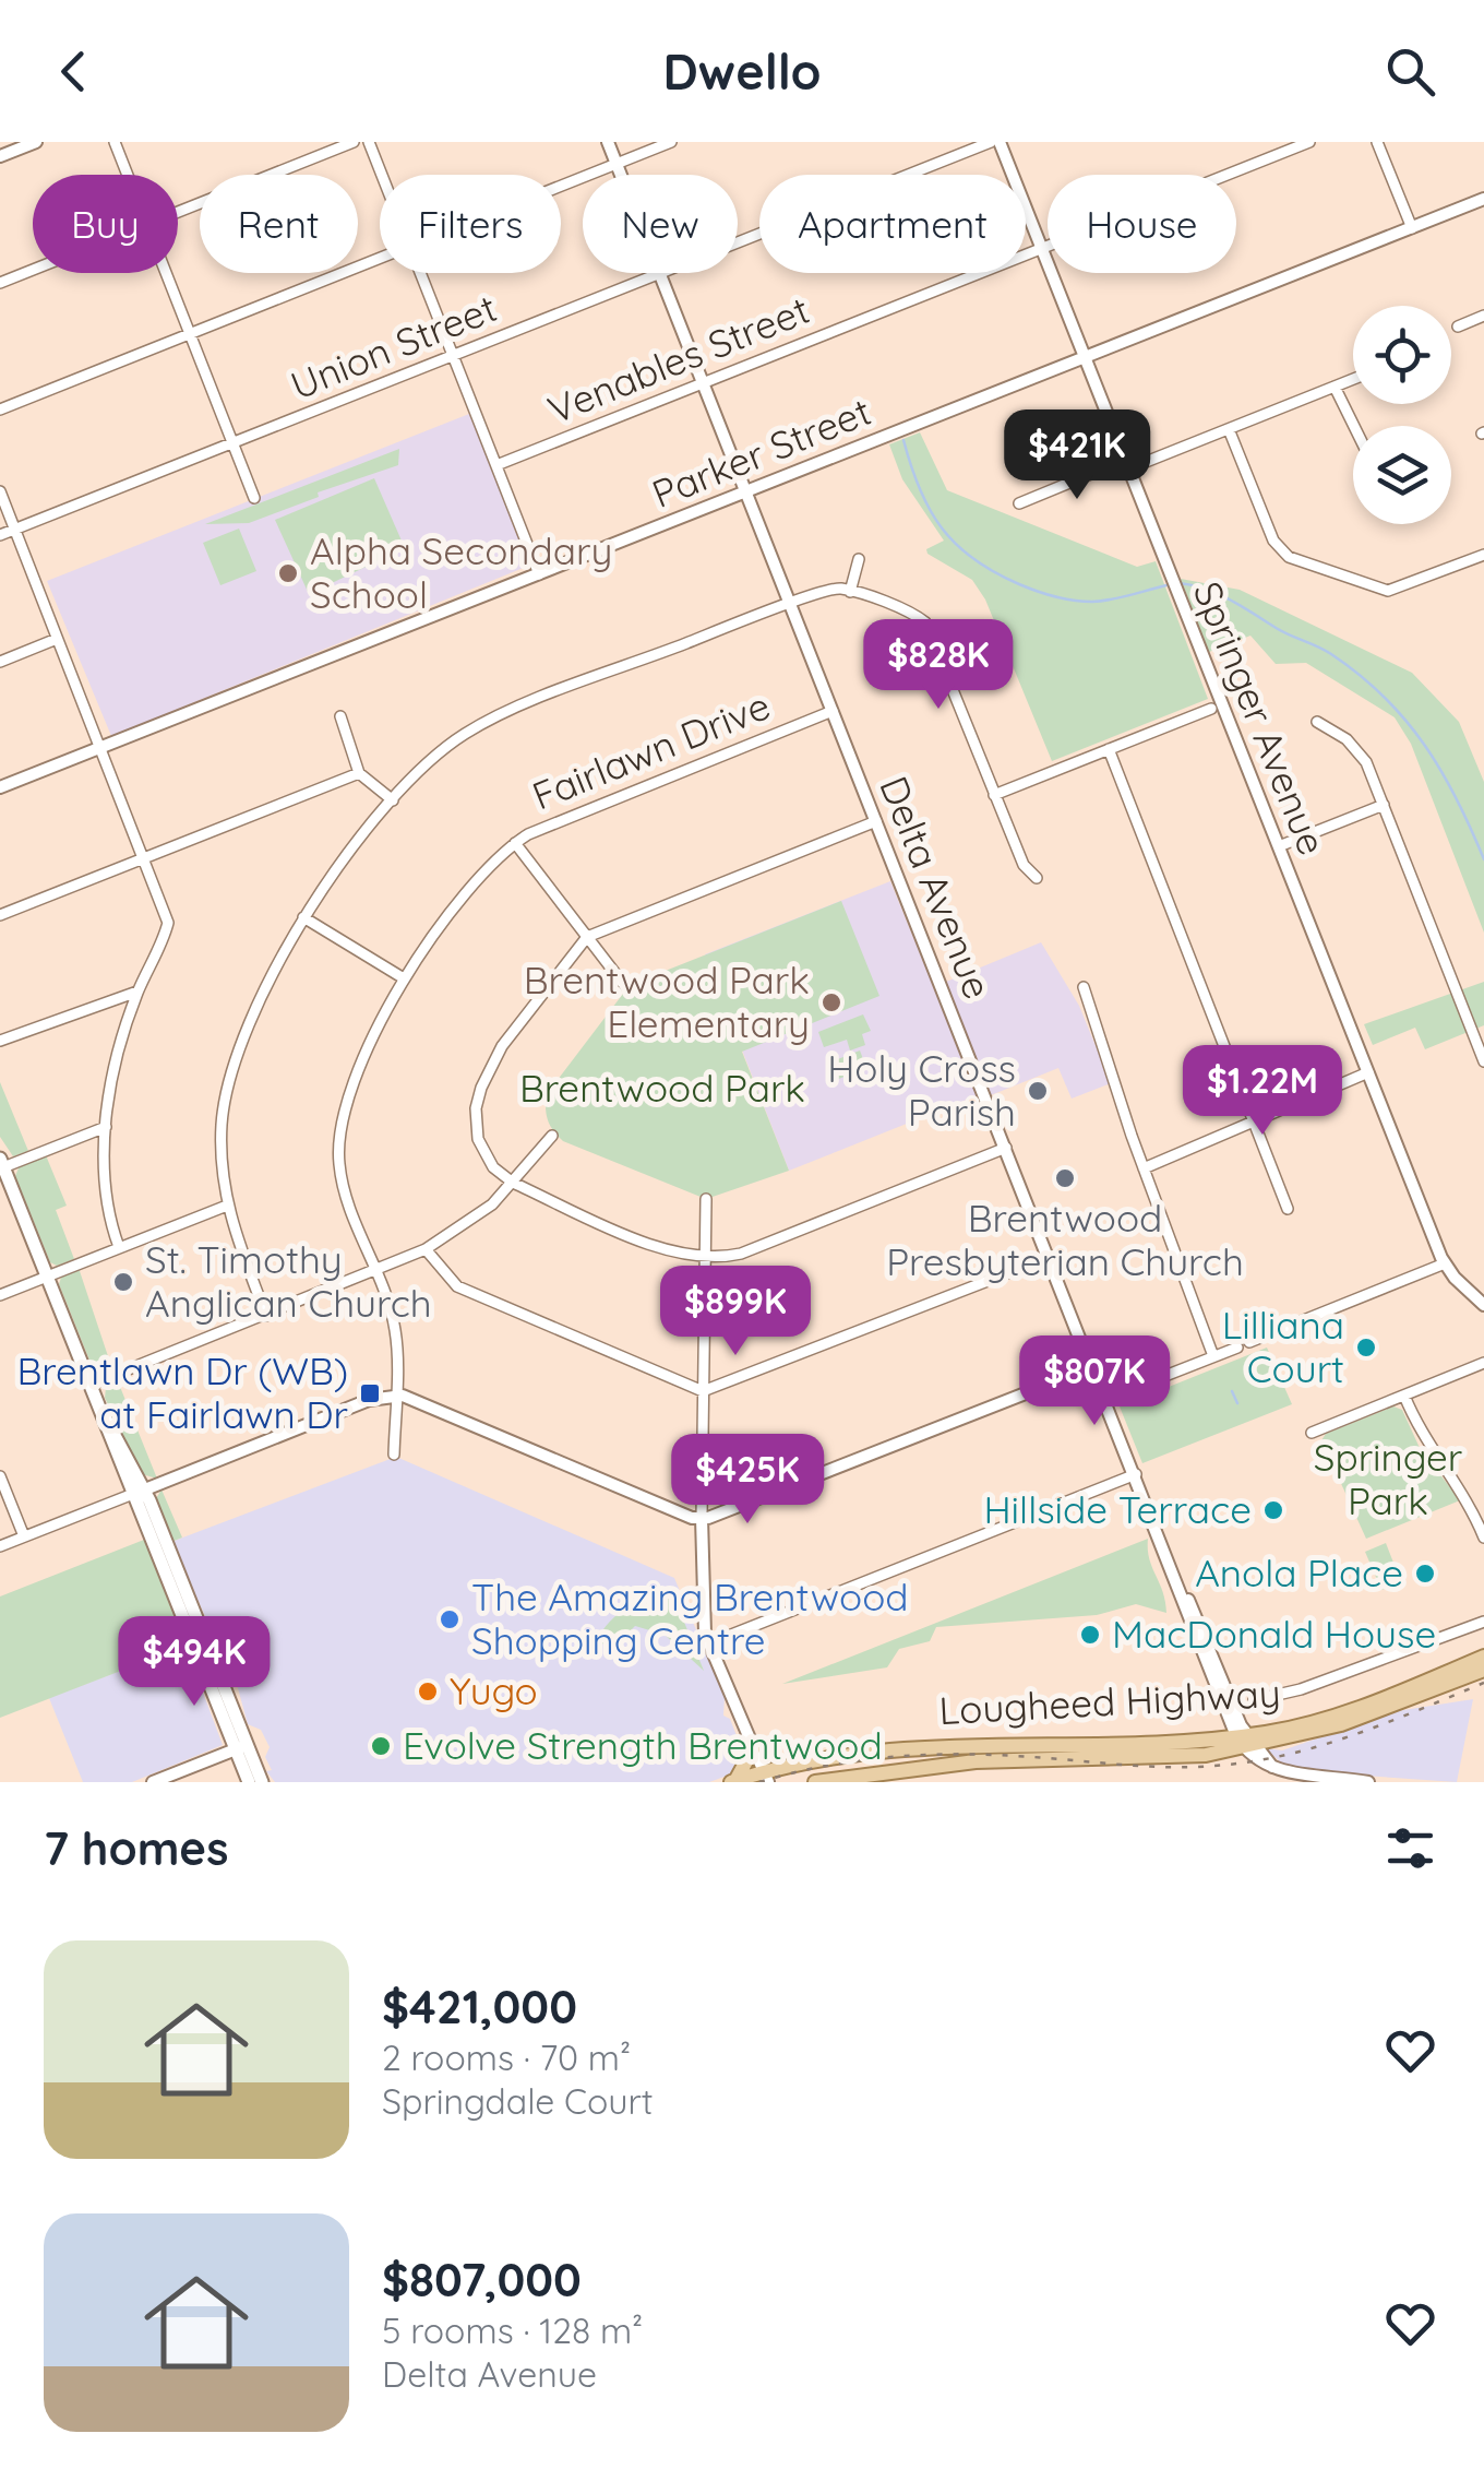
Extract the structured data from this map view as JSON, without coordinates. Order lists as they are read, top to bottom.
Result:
{
  "streets": {
    "main road": ["Lougheed Highway"],
    "street": [
      "Union Street",
      "Venables Street",
      "Parker Street",
      "Springer Avenue",
      "Fairlawn Drive",
      "Delta Avenue"
    ]
  },
  "crossings": [
    ["Union Street", "Springer Avenue"],
    ["Union Street", "Delta Avenue"],
    ["Venables Street", "Springer Avenue"],
    ["Venables Street", "Delta Avenue"],
    ["Parker Street", "Springer Avenue"],
    ["Parker Street", "Delta Avenue"],
    ["Fairlawn Drive", "Delta Avenue"],
    ["Delta Avenue", "Lougheed Highway"]
  ],
  "parks": ["Brentwood Park", "Springer Park"],
  "places": {
    "other": [
      "Alpha Secondary School",
      "Brentwood Park Elementary",
      "Holy Cross Parish",
      "Brentwood Presbyterian Church",
      "St. Timothy Anglican Church",
      "Lilliana Court",
      "Hillside Terrace",
      "Anola Place",
      "The Amazing Brentwood Shopping Centre",
      "MacDonald House",
      "Yugo",
      "Evolve Strength Brentwood"
    ],
    "transit": ["Brentlawn Dr (WB) at Fairlawn Dr"]
  },
  "page": {
    "header": "Dwello",
    "chip": [
      "Buy",
      "Rent",
      "Filters",
      "New",
      "Apartment",
      "House"
    ],
    "price": [
      "$421K",
      "$828K",
      "$1.22M",
      "$899K",
      "$807K",
      "$425K",
      "$494K"
    ],
    "heading": "7 homes",
    "list": [
      {
        "name": "$421,000",
        "note": "2 rooms · 70 m² · Springdale Court"
      },
      {
        "name": "$807,000",
        "note": "5 rooms · 128 m² · Delta Avenue"
      }
    ]
  }
}
